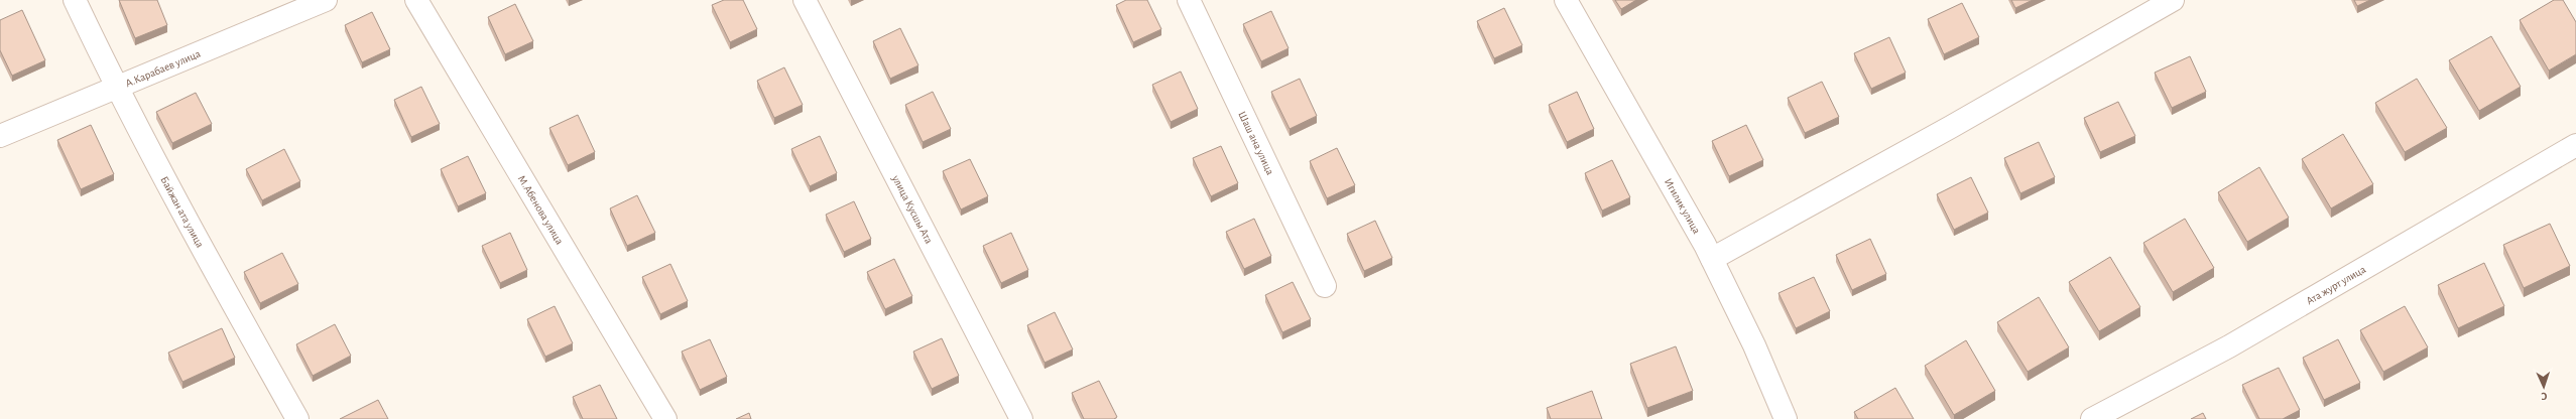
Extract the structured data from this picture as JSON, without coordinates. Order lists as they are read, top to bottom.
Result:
{
  "streets": {
    "street": [
      "А.Карабаев улица",
      "Шаш ана улица",
      "Игилик улица",
      "М.Абенова улица",
      "улица Кусшы Ата",
      "Байжан ата улица",
      "Ата журт улица"
    ]
  },
  "crossings": [
    ["А.Карабаев улица", "Байжан ата улица"]
  ],
  "north": "bottom"
}
